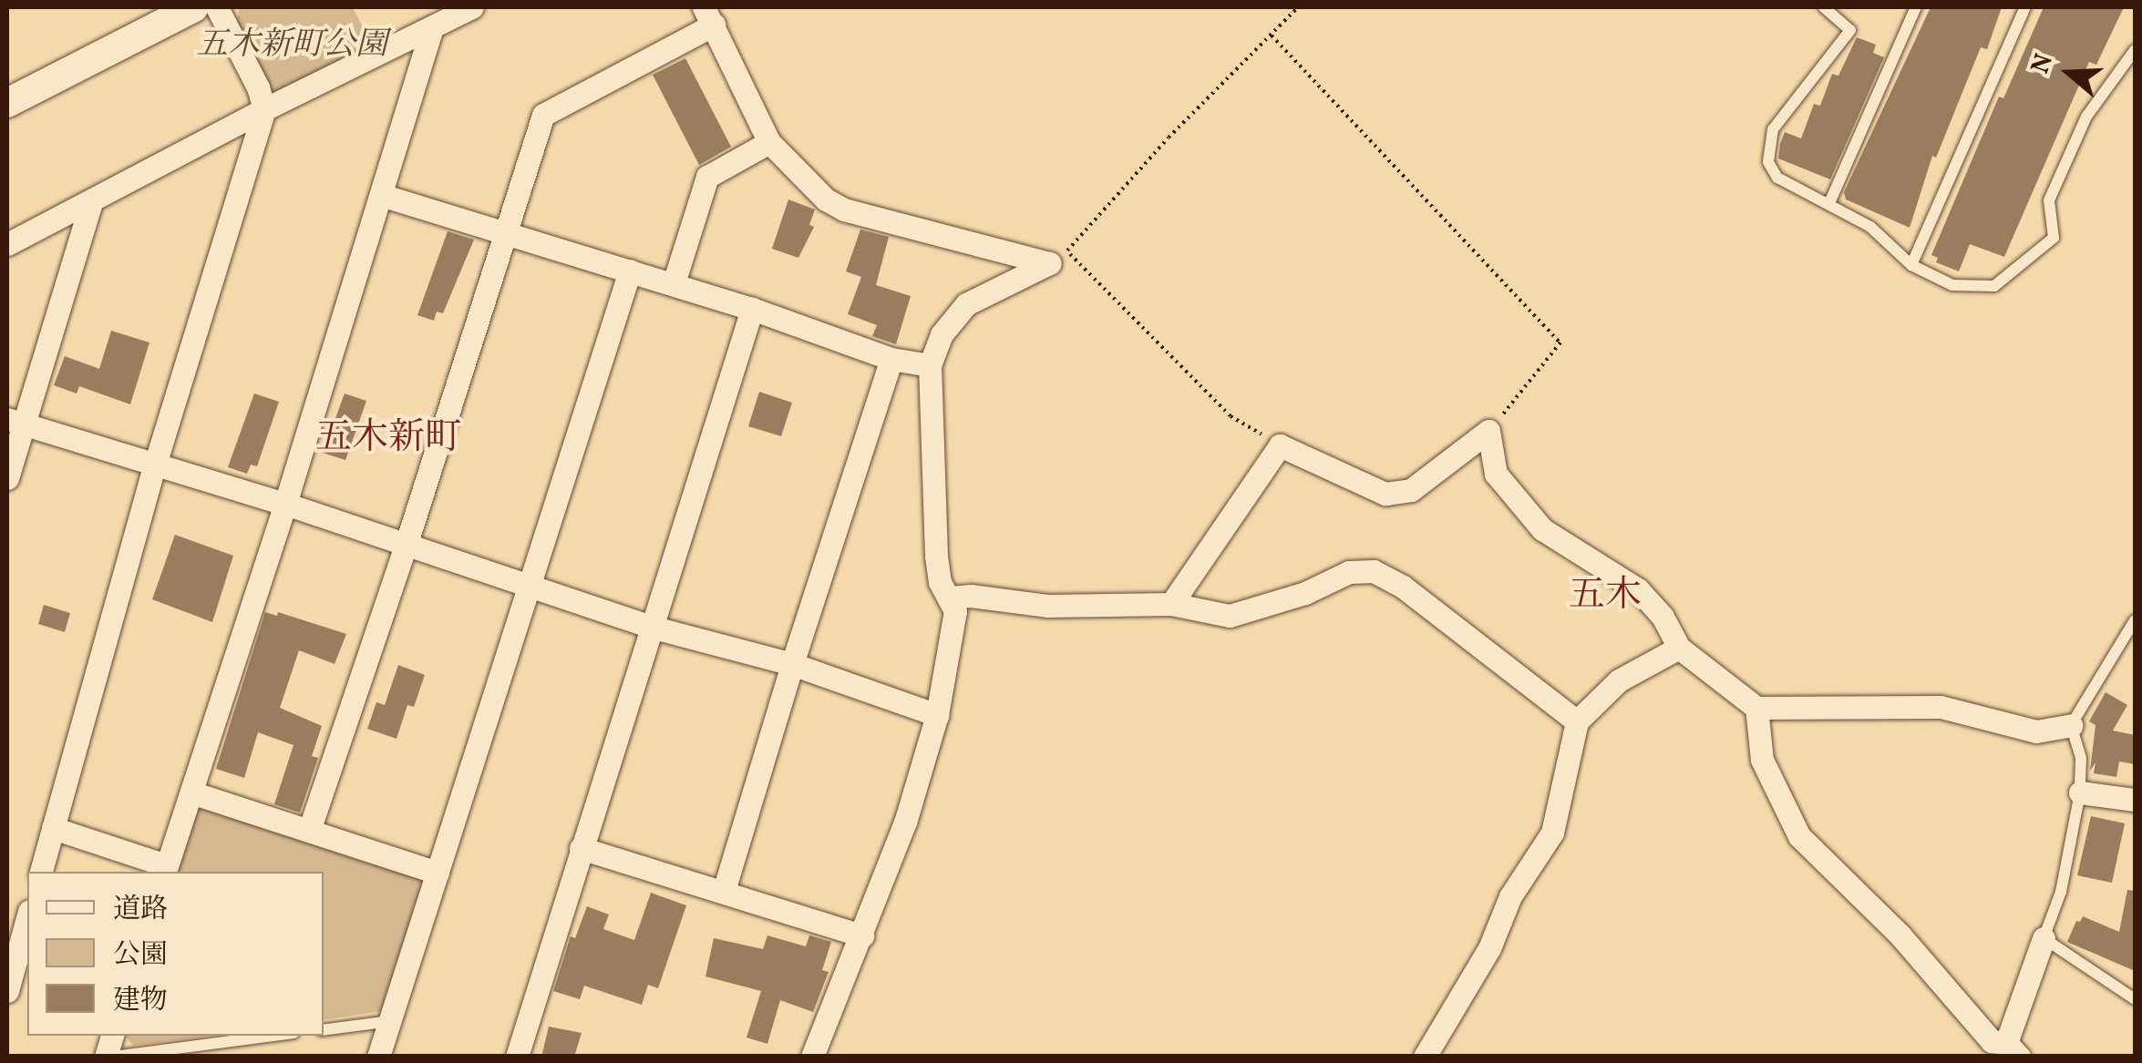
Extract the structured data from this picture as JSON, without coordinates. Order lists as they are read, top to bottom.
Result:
{
  "districts": ["五木新町", "五木"],
  "parks": ["五木新町公園"],
  "legend": ["道路", "公園", "建物"],
  "north": "left"
}
